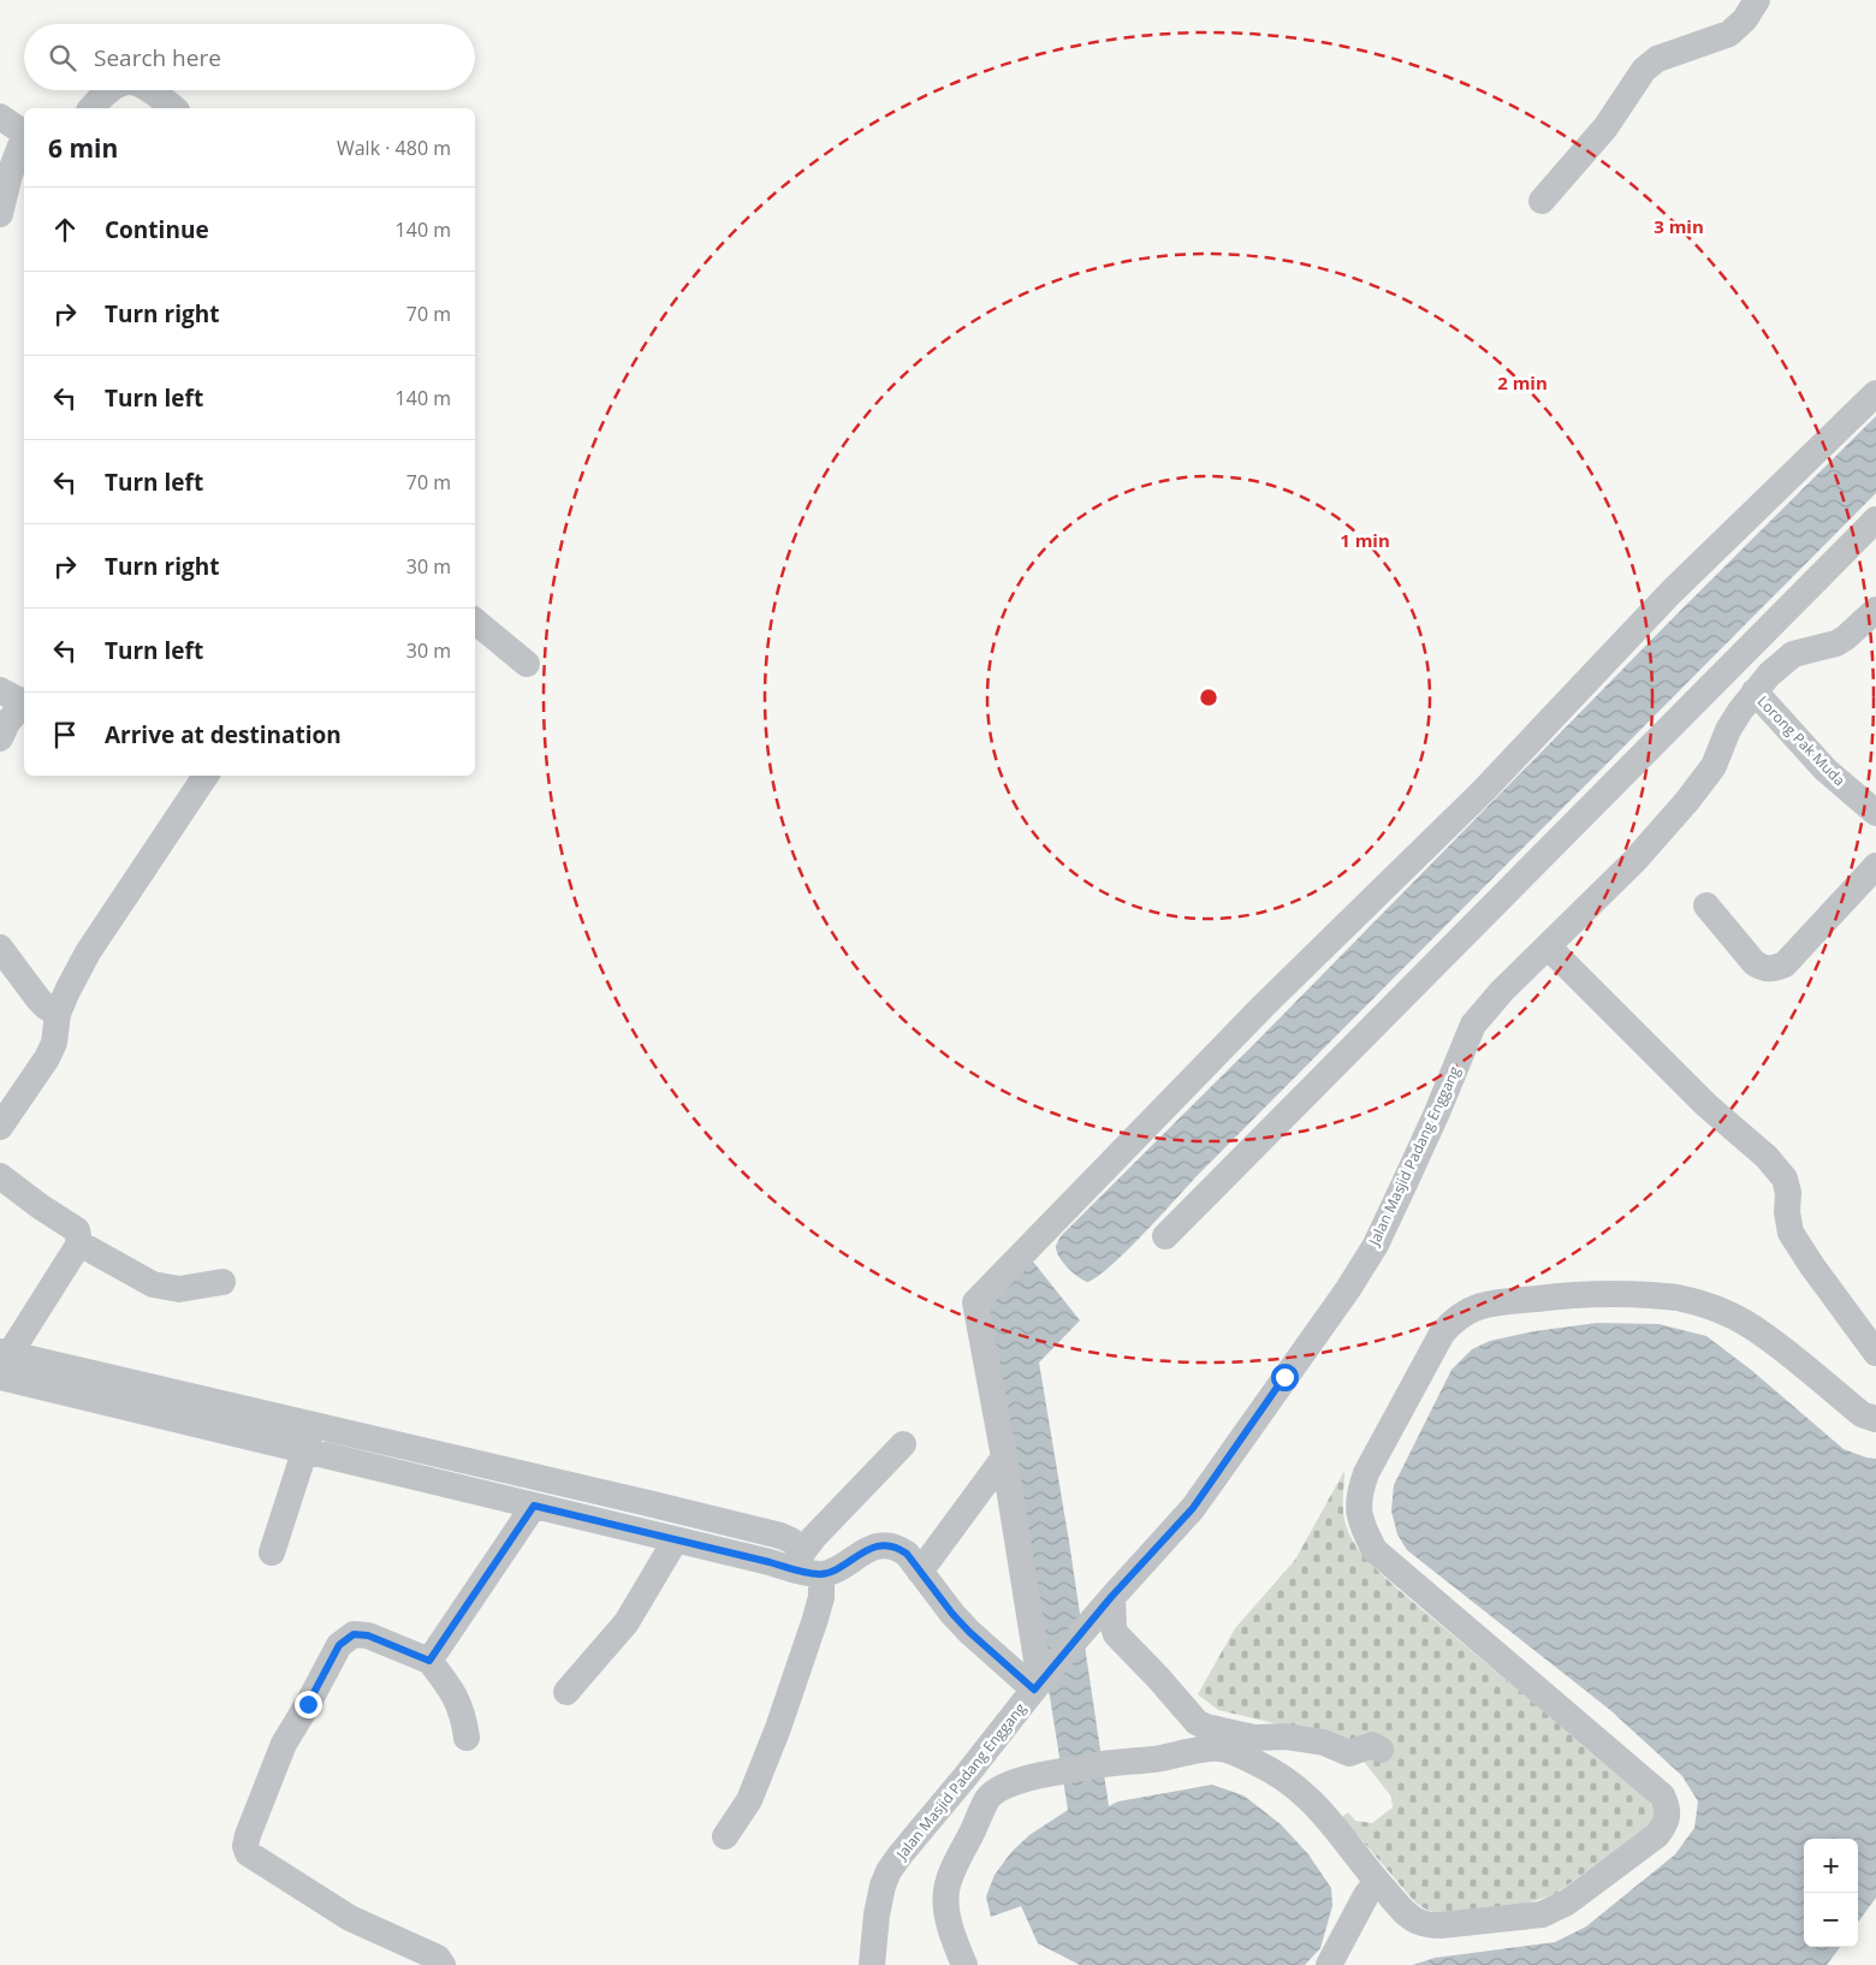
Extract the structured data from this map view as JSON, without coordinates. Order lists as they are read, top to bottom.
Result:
{
  "streets": {
    "street": ["Lorong Pak Muda", "Jalan Masjid Padang Enggang"]
  },
  "crossings": [
    ["Lorong Pak Muda", "Jalan Masjid Padang Enggang"]
  ],
  "page": {
    "search": "Search here",
    "heading": ["6 min", "Walk · 480 m"],
    "list": [
      ["Continue", "140 m"],
      ["Turn right", "70 m"],
      ["Turn left", "140 m"],
      ["Turn left", "70 m"],
      ["Turn right", "30 m"],
      ["Turn left", "30 m"],
      "Arrive at destination"
    ],
    "map_buttons": ["+", "−"]
  },
  "rings": ["3 min", "2 min", "1 min"]
}
